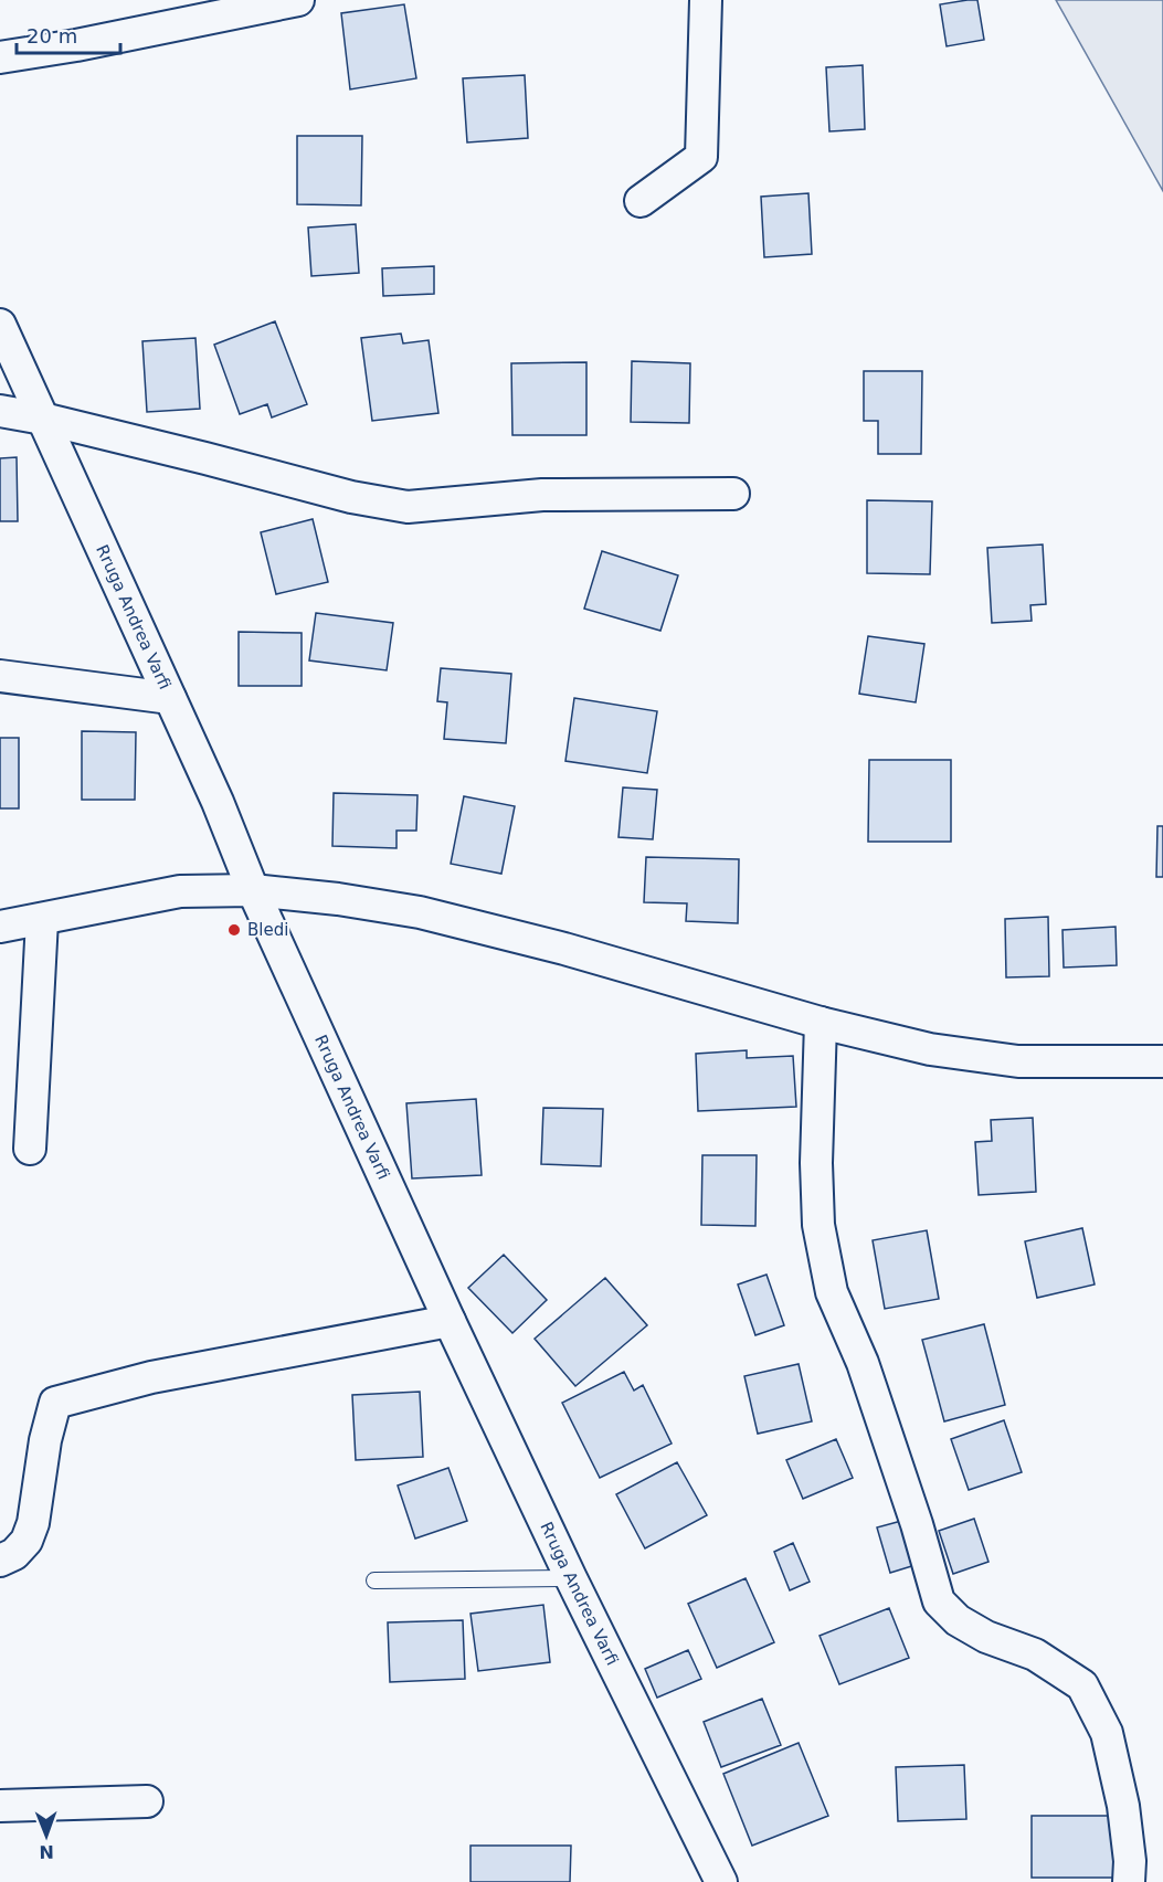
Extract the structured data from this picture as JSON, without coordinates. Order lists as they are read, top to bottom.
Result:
{
  "streets": {
    "street": ["Rruga Andrea Varfi"]
  },
  "places": ["Bledi"],
  "scale_bar": "20 m",
  "north": "bottom"
}
